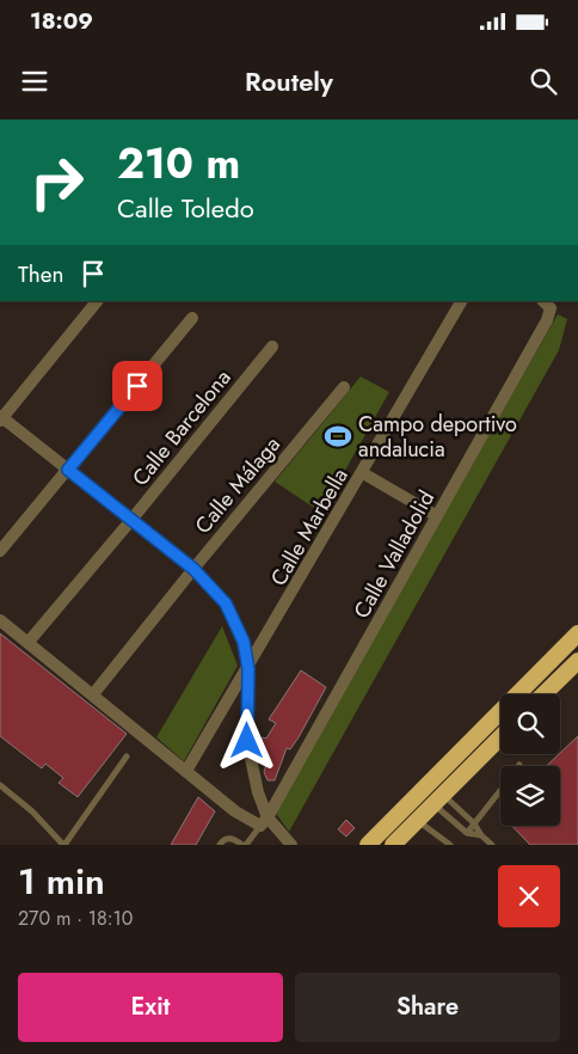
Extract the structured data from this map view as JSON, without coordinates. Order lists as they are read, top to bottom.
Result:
{
  "streets": {
    "street": [
      "Calle Barcelona",
      "Calle Málaga",
      "Calle Marbella",
      "Calle Valladolid"
    ]
  },
  "places": {
    "sports": ["Campo deportivo andalucia"]
  },
  "page": {
    "status": "18:09",
    "header": "Routely",
    "turn": ["210 m", "Calle Toledo"],
    "then": "Then",
    "heading": ["1 min", "270 m · 18:10"],
    "buttons": ["Exit", "Share"]
  }
}
